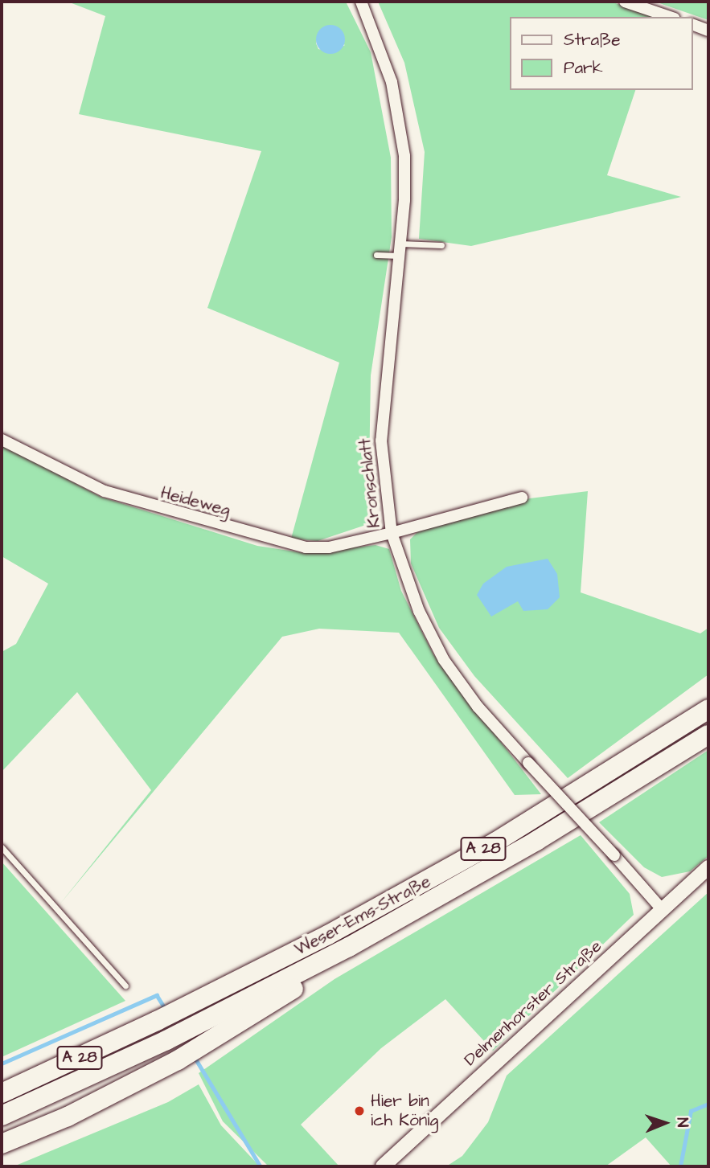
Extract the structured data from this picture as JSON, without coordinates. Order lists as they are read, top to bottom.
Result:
{
  "streets": {
    "highway": ["A 28", "Weser-Ems-Straße"],
    "street": ["Kronschlatt", "Heideweg", "Delmenhorster Straße"]
  },
  "crossings": [
    ["Kronschlatt", "Heideweg"],
    ["Kronschlatt", "Delmenhorster Straße"]
  ],
  "places": ["Hier bin ich König"],
  "legend": ["Straße", "Park"],
  "north": "right"
}
